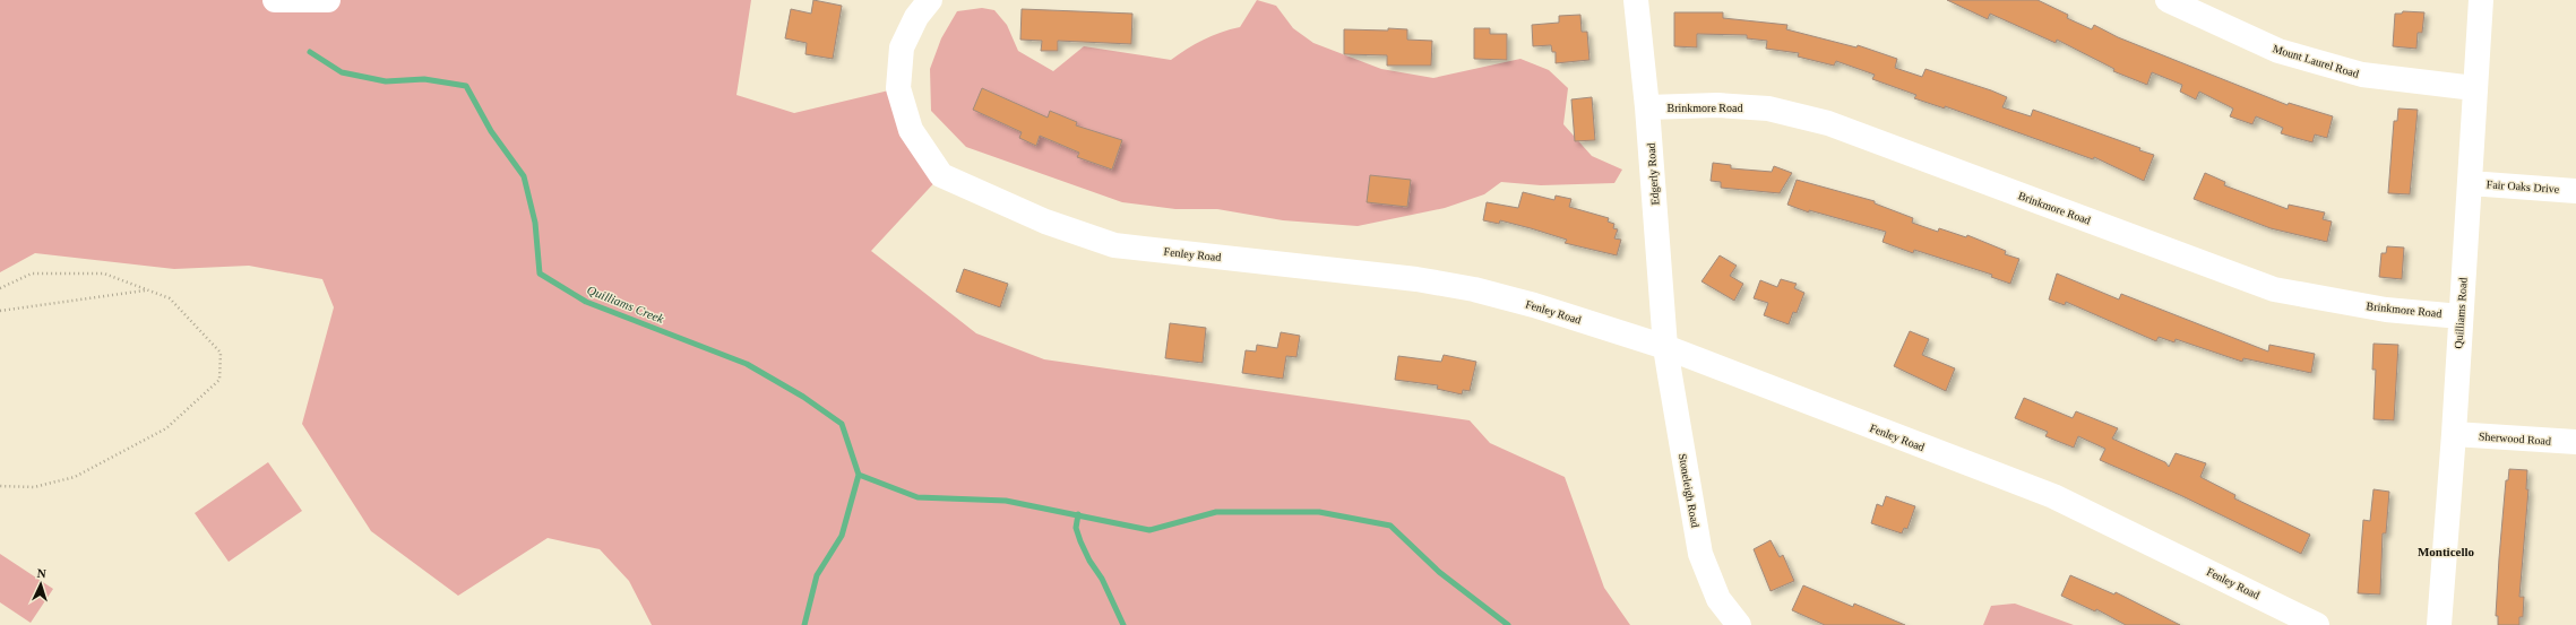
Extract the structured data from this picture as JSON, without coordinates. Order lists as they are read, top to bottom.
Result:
{
  "streets": {
    "street": [
      "Mount Laurel Road",
      "Brinkmore Road",
      "Edgerly Road",
      "Fair Oaks Drive",
      "Fenley Road",
      "Quilliams Road",
      "Sherwood Road",
      "Stoneleigh Road"
    ]
  },
  "crossings": [
    ["Mount Laurel Road", "Quilliams Road"],
    ["Brinkmore Road", "Edgerly Road"],
    ["Brinkmore Road", "Quilliams Road"],
    ["Edgerly Road", "Fenley Road"],
    ["Edgerly Road", "Stoneleigh Road"],
    ["Fair Oaks Drive", "Quilliams Road"],
    ["Fenley Road", "Stoneleigh Road"],
    ["Quilliams Road", "Sherwood Road"]
  ],
  "districts": ["Monticello"],
  "water": ["Quilliams Creek"],
  "north": "top"
}
